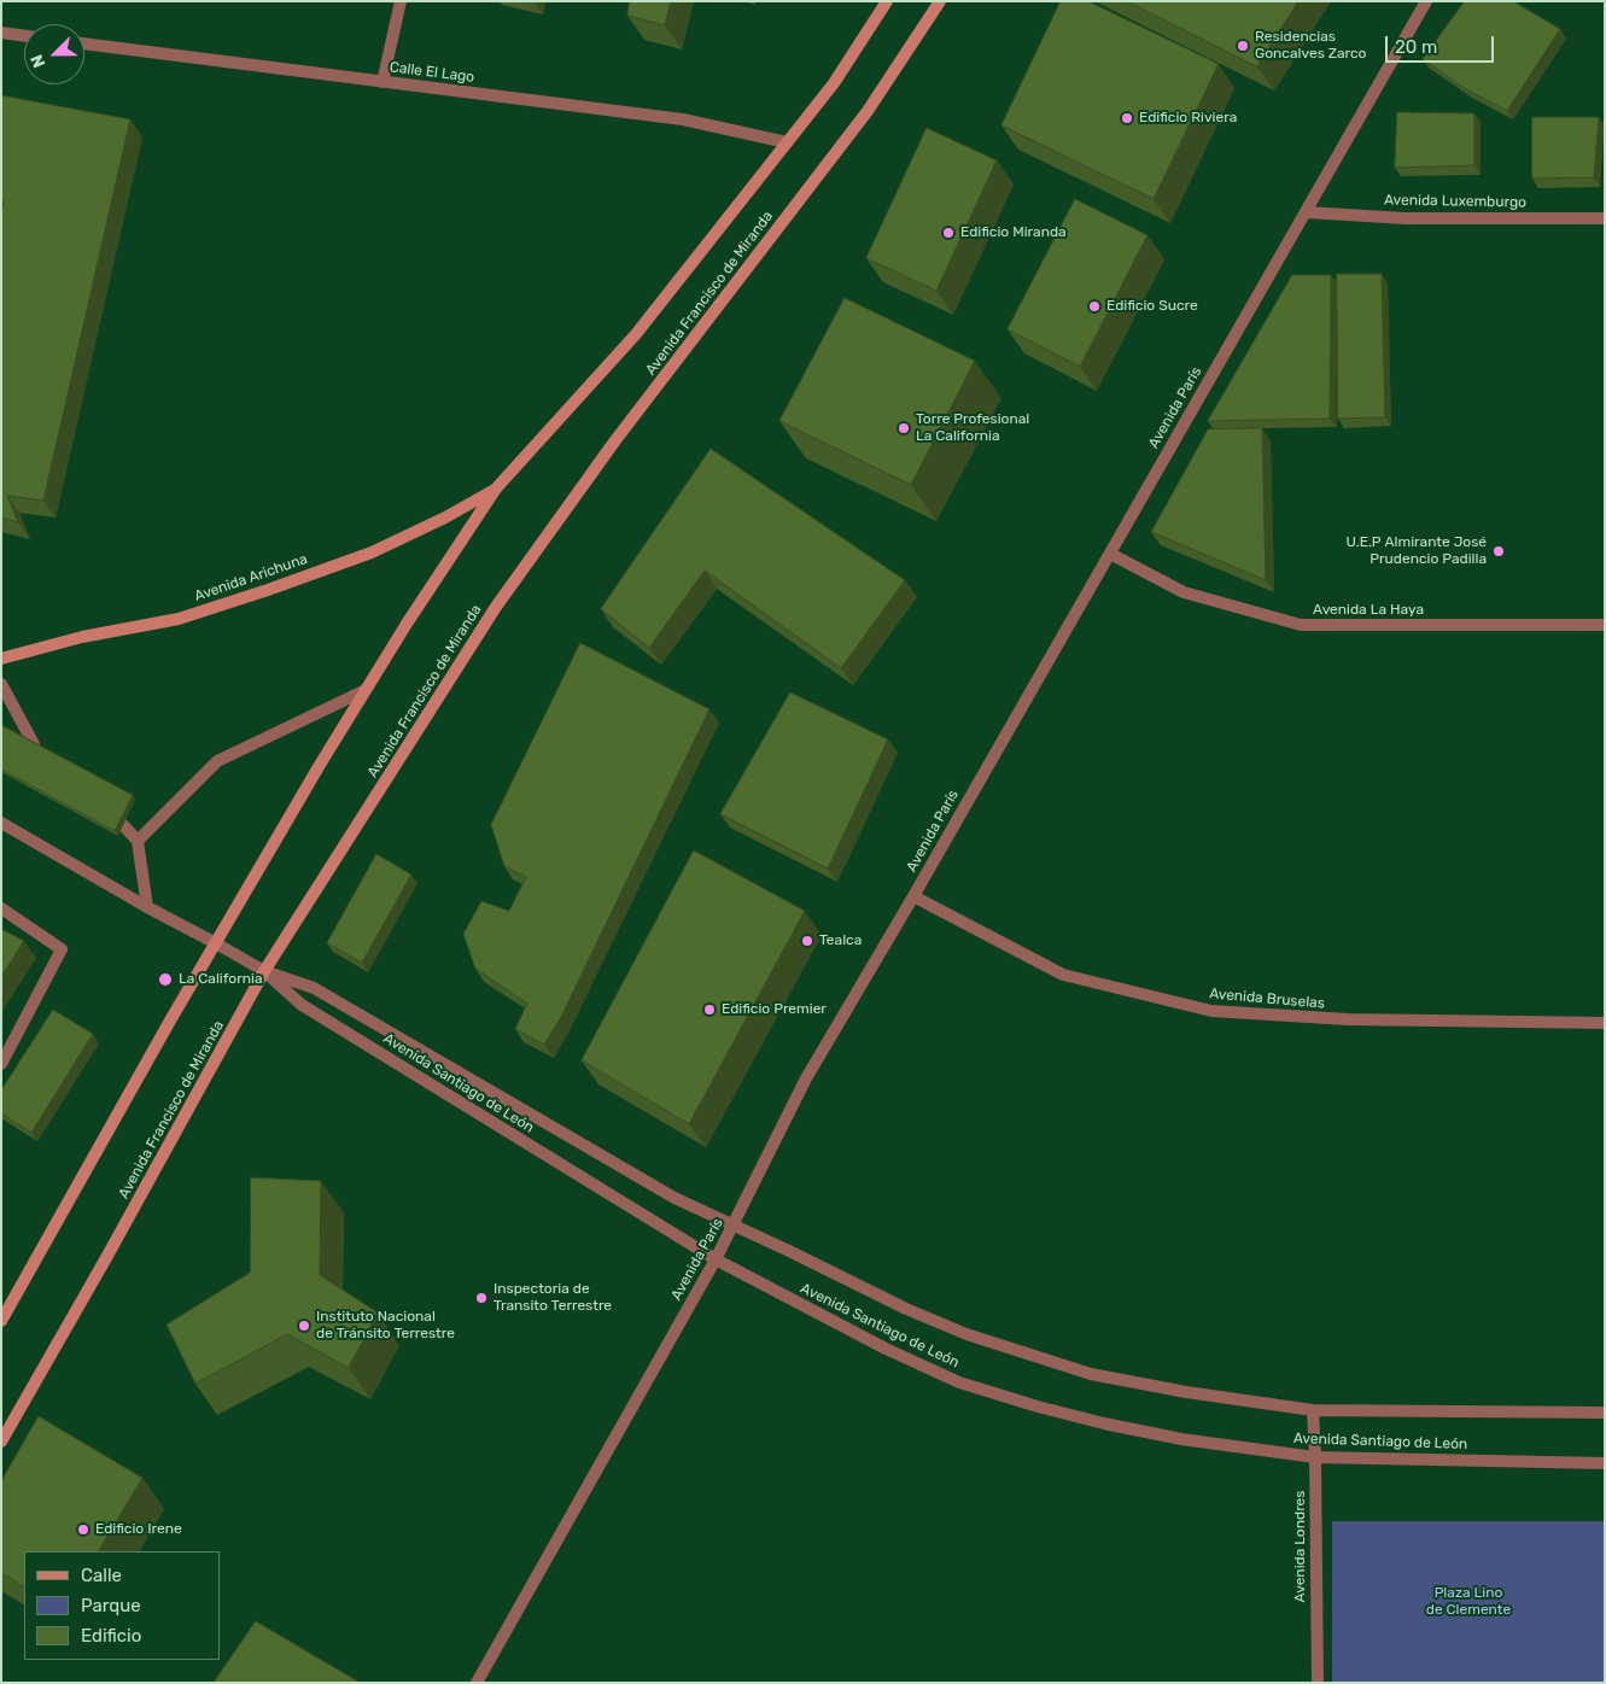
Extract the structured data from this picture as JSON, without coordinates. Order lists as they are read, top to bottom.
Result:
{
  "streets": {
    "main road": ["Avenida Francisco de Miranda", "Avenida Arichuna"],
    "street": [
      "Calle El Lago",
      "Avenida Luxemburgo",
      "Avenida París",
      "Avenida La Haya",
      "Avenida Bruselas",
      "Avenida Santiago de León",
      "Avenida Londres"
    ]
  },
  "crossings": [
    ["Calle El Lago", "Avenida Francisco de Miranda"],
    ["Avenida Luxemburgo", "Avenida París"],
    ["Avenida Francisco de Miranda", "Avenida Arichuna"],
    ["Avenida Francisco de Miranda", "Avenida Santiago de León"],
    ["Avenida París", "Avenida La Haya"],
    ["Avenida París", "Avenida Bruselas"],
    ["Avenida París", "Avenida Santiago de León"],
    ["Avenida Santiago de León", "Avenida Londres"]
  ],
  "parks": ["Plaza Lino de Clemente"],
  "places": [
    "Residencias Goncalves Zarco",
    "Edificio Riviera",
    "Edificio Miranda",
    "Edificio Sucre",
    "Torre Profesional La California",
    "U.E.P Almirante José Prudencio Padilla",
    "Tealca",
    "La California",
    "Edificio Premier",
    "Inspectoria de Transito Terrestre",
    "Instituto Nacional de Tránsito Terrestre",
    "Edificio Irene"
  ],
  "legend": ["Calle", "Parque", "Edificio"],
  "scale_bar": "20 m",
  "north": "bottom left"
}
